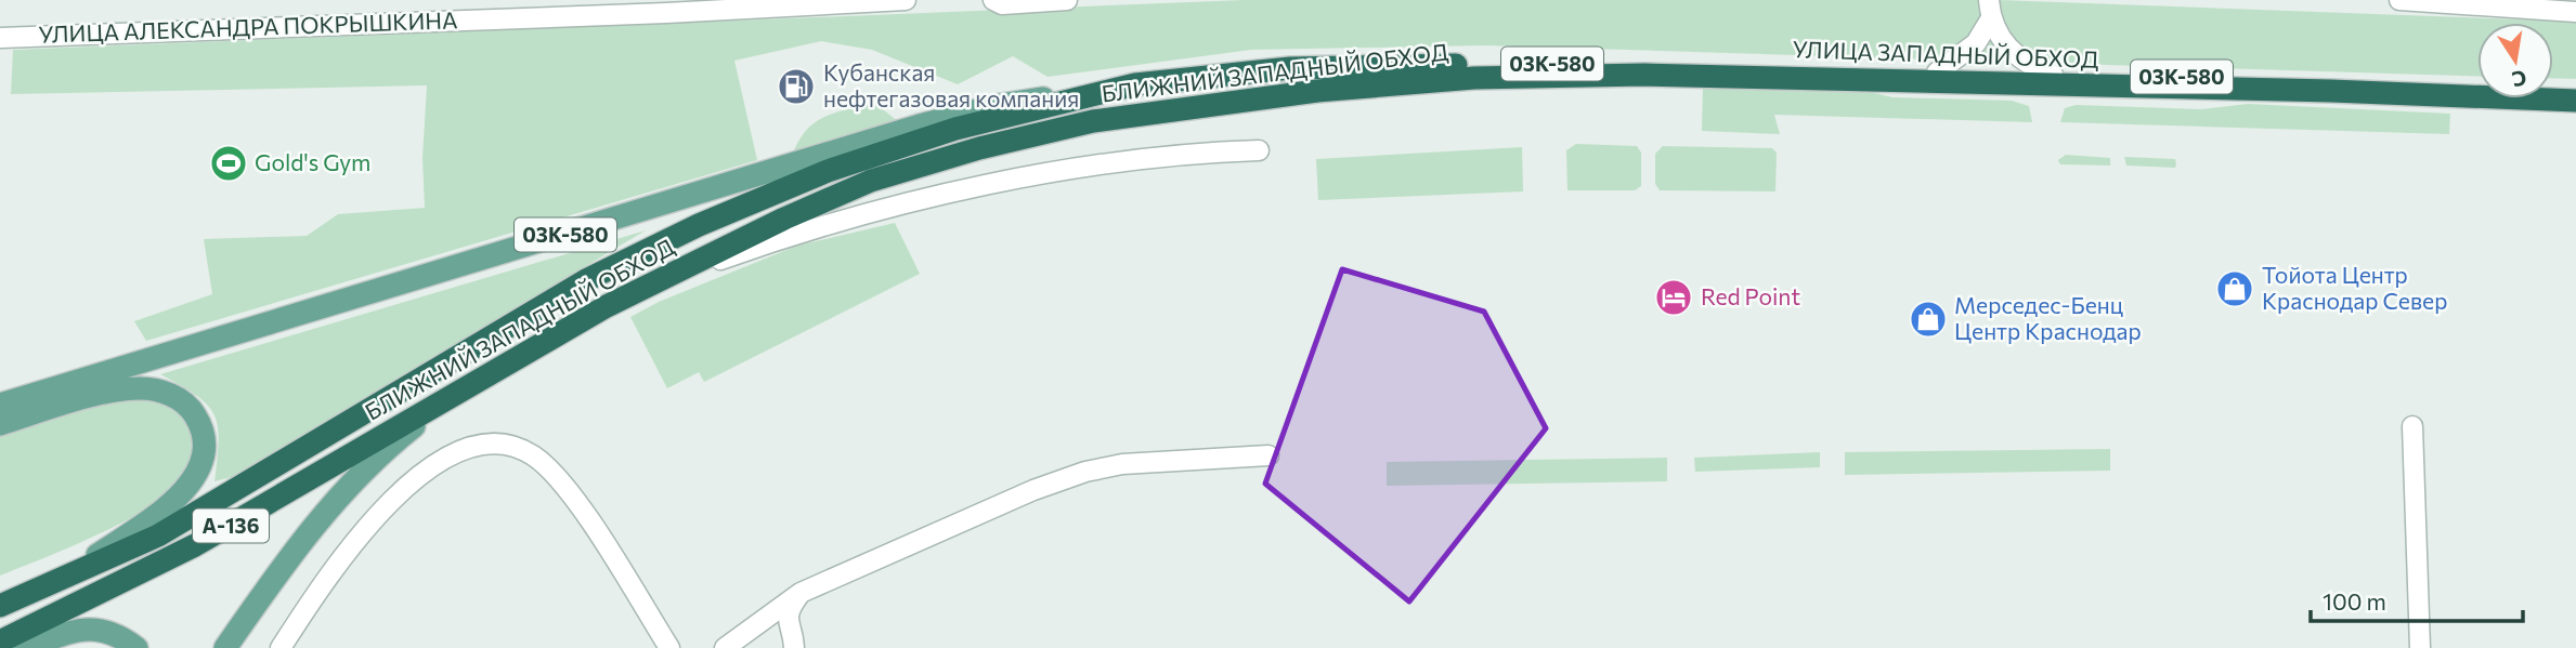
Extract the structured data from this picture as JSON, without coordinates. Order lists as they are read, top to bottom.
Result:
{
  "streets": {
    "highway": [
      "УЛИЦА ЗАПАДНЫЙ ОБХОД",
      "03К-580",
      "БЛИЖНИЙ ЗАПАДНЫЙ ОБХОД",
      "А-136"
    ],
    "street": ["УЛИЦА АЛЕКСАНДРА ПОКРЫШКИНА"]
  },
  "crossings": [
    ["УЛИЦА ЗАПАДНЫЙ ОБХОД", "БЛИЖНИЙ ЗАПАДНЫЙ ОБХОД"],
    ["03К-580", "БЛИЖНИЙ ЗАПАДНЫЙ ОБХОД"],
    ["03К-580", "А-136"],
    ["БЛИЖНИЙ ЗАПАДНЫЙ ОБХОД", "А-136"]
  ],
  "places": {
    "fuel station": ["Кубанская нефтегазовая компания"],
    "sports": ["Gold's Gym"],
    "shop": ["Тойота Центр Краснодар Север", "Мерседес-Бенц Центр Краснодар"],
    "hotel": ["Red Point"]
  },
  "scale_bar": "100 m",
  "north": "bottom"
}
